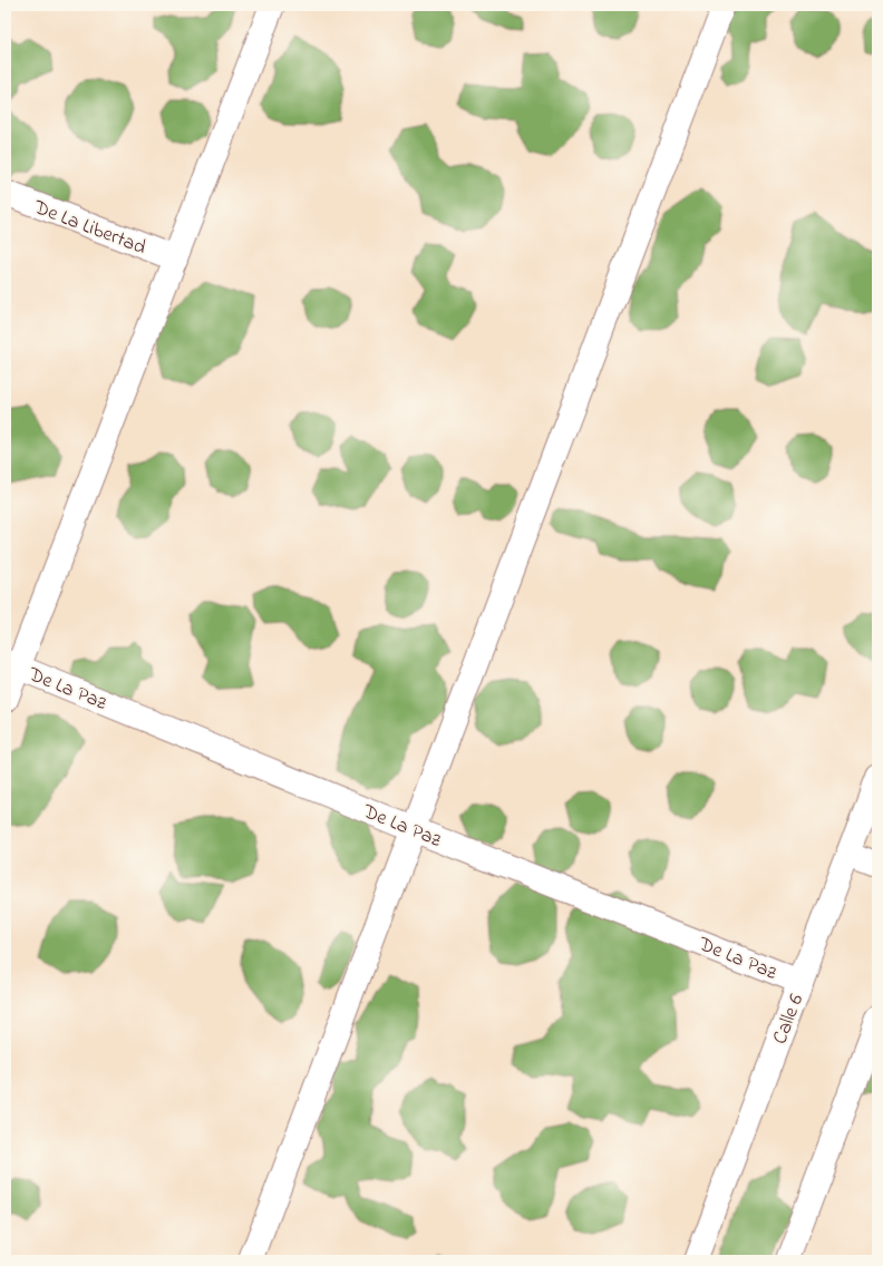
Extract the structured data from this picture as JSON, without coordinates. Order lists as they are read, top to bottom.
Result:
{
  "streets": {
    "street": ["De La Libertad", "De La Paz", "Calle 6"]
  },
  "crossings": [
    ["De La Paz", "Calle 6"]
  ]
}
